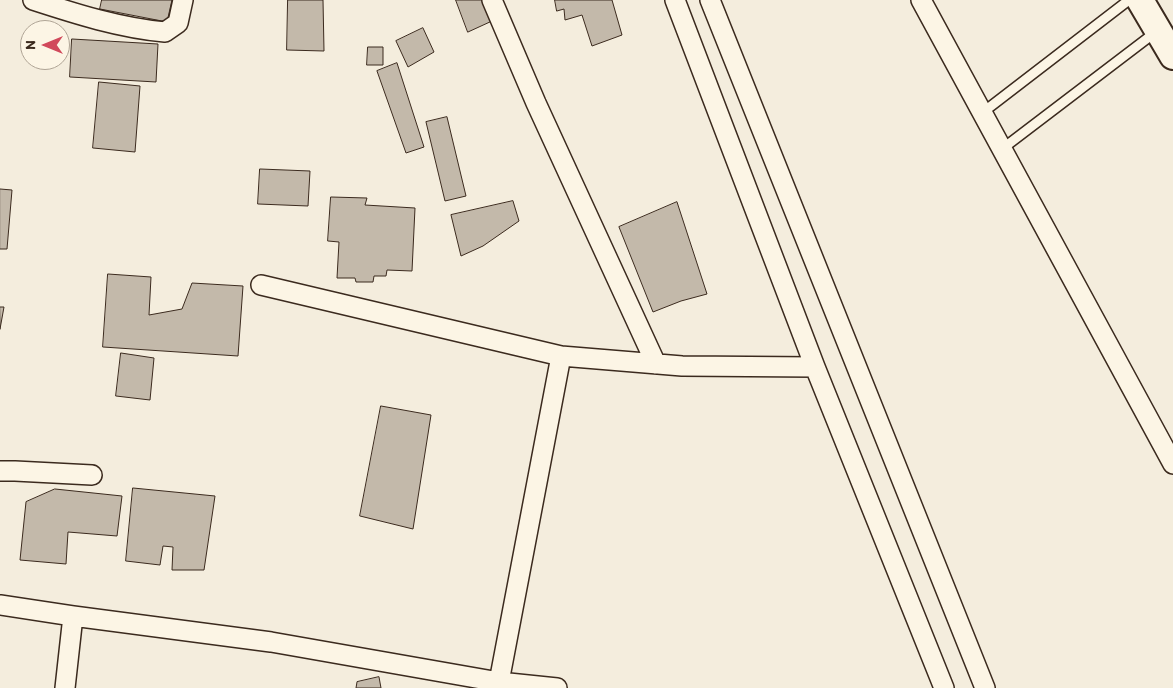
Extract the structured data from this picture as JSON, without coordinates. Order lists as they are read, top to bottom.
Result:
{
  "north": "left"
}
